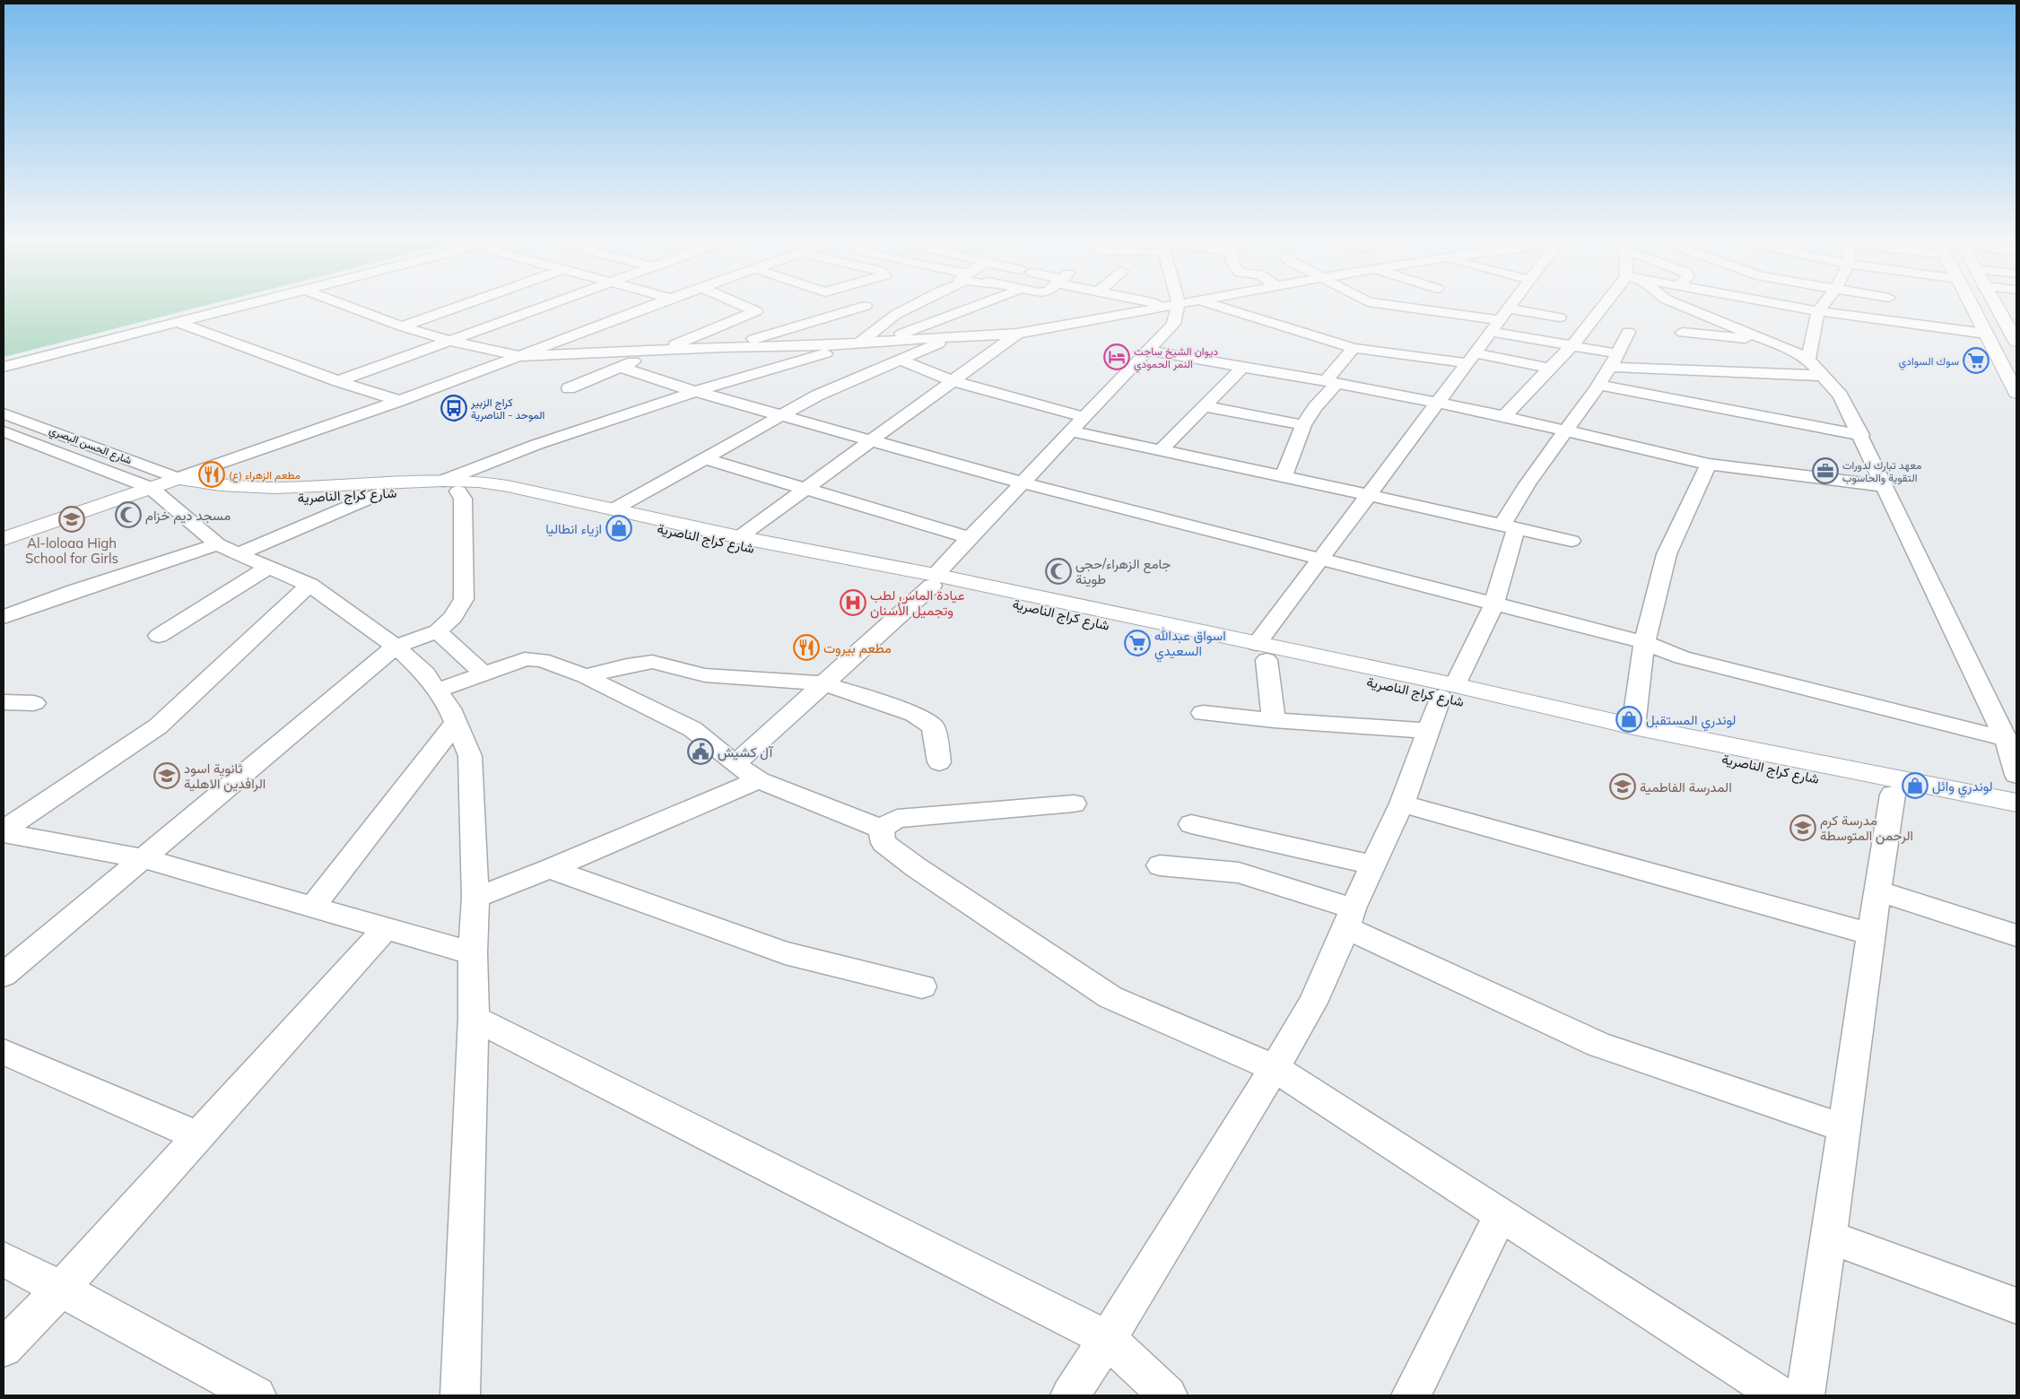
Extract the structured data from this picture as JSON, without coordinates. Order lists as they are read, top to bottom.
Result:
{
  "streets": {
    "main road": ["شارع كراج الناصرية"],
    "street": ["شارع الحسن البصري"]
  },
  "crossings": [
    ["شارع الحسن البصري", "شارع كراج الناصرية"]
  ],
  "places": {
    "hotel": ["ديوان الشيخ ساجت النمر الحمودي"],
    "supermarket": ["سوك السوادي", "اسواق عبدالله السعيدي"],
    "bus stop": ["كراج الزبير الموحد - الناصرية"],
    "office": ["معهد تبارك لدورات التقوية والحاسوب"],
    "restaurant": ["مطعم الزهراء (ع)", "مطعم بيروت"],
    "mosque": ["مسجد ديم خزام", "جامع الزهراء/حجي طوينة"],
    "school or university": [
      "Al-loloaa High School for Girls",
      "ثانوية اسود الرافدين الاهلية",
      "المدرسة الفاطمية",
      "مدرسة كرم الرحمن المتوسطة"
    ],
    "shop": ["ازياء انطاليا", "لوندري المستقبل", "لوندري وائل"],
    "hospital": ["عيادة الماس لطب وتجميل الأسنان"],
    "public building": ["آل كشيش"]
  }
}
